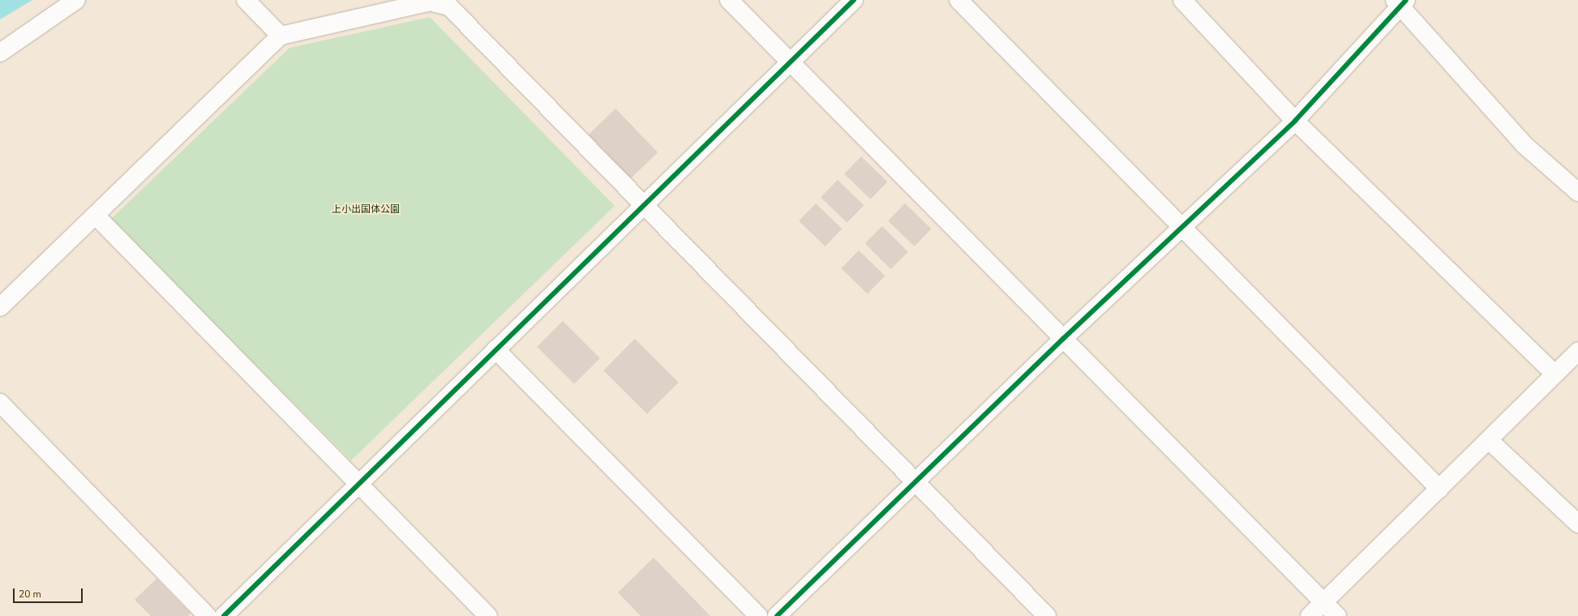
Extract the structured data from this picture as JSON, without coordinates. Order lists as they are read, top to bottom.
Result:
{
  "parks": ["上小出国体公園"],
  "scale_bar": "20 m"
}
